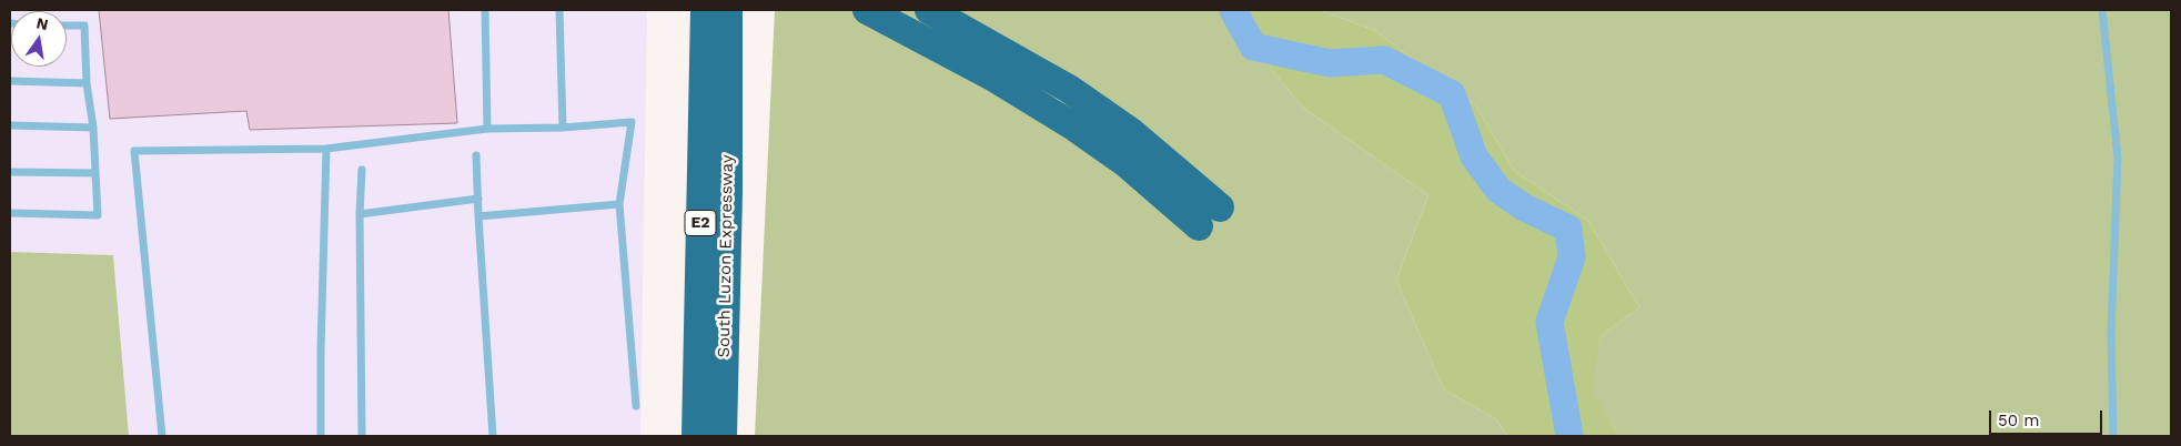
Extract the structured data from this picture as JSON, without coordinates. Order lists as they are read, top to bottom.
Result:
{
  "streets": {
    "highway": ["E2", "South Luzon Expressway"]
  },
  "scale_bar": "50 m",
  "north": "top"
}
